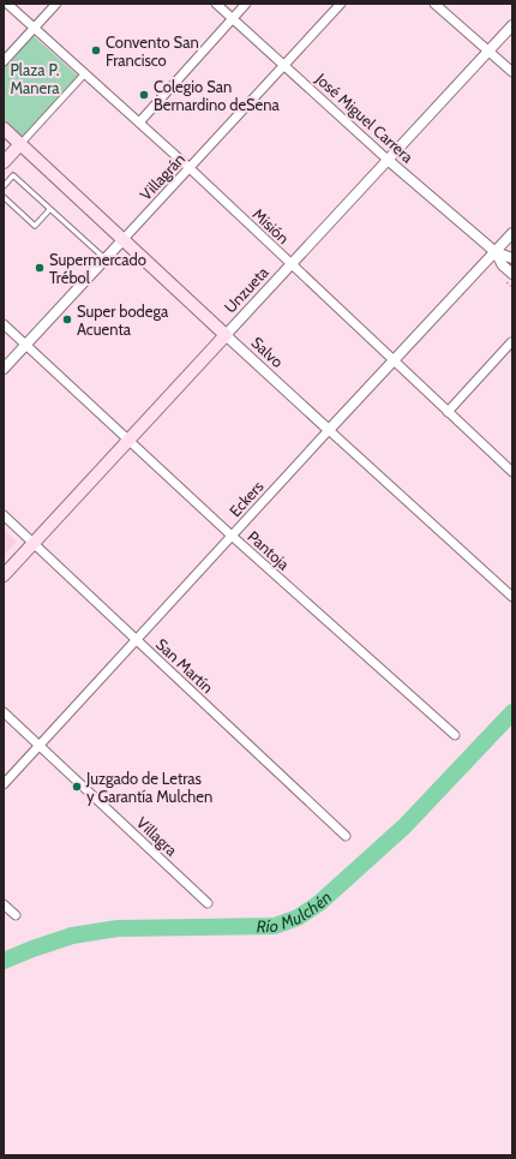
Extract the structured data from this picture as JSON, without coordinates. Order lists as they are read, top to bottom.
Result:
{
  "streets": {
    "main road": ["Unzueta", "Salvo"],
    "street": [
      "José Miguel Carrera",
      "Villagrán",
      "Misión",
      "Eckers",
      "Pantoja",
      "San Martín",
      "Villagra"
    ]
  },
  "crossings": [
    ["José Miguel Carrera", "Villagrán"],
    ["José Miguel Carrera", "Unzueta"],
    ["José Miguel Carrera", "Eckers"],
    ["Villagrán", "Misión"],
    ["Villagrán", "Salvo"],
    ["Villagrán", "Pantoja"],
    ["Misión", "Unzueta"],
    ["Misión", "Eckers"],
    ["Unzueta", "Salvo"],
    ["Unzueta", "Pantoja"],
    ["Unzueta", "San Martín"],
    ["Salvo", "Eckers"],
    ["Eckers", "Pantoja"],
    ["Eckers", "San Martín"],
    ["Eckers", "Villagra"]
  ],
  "water": ["Río Mulchén"],
  "parks": ["Plaza P. Manera"],
  "places": [
    "Convento San Francisco",
    "Colegio San Bernardino deSena",
    "Supermercado Trébol",
    "Super bodega Acuenta",
    "Juzgado de Letras y Garantía Mulchen"
  ]
}
